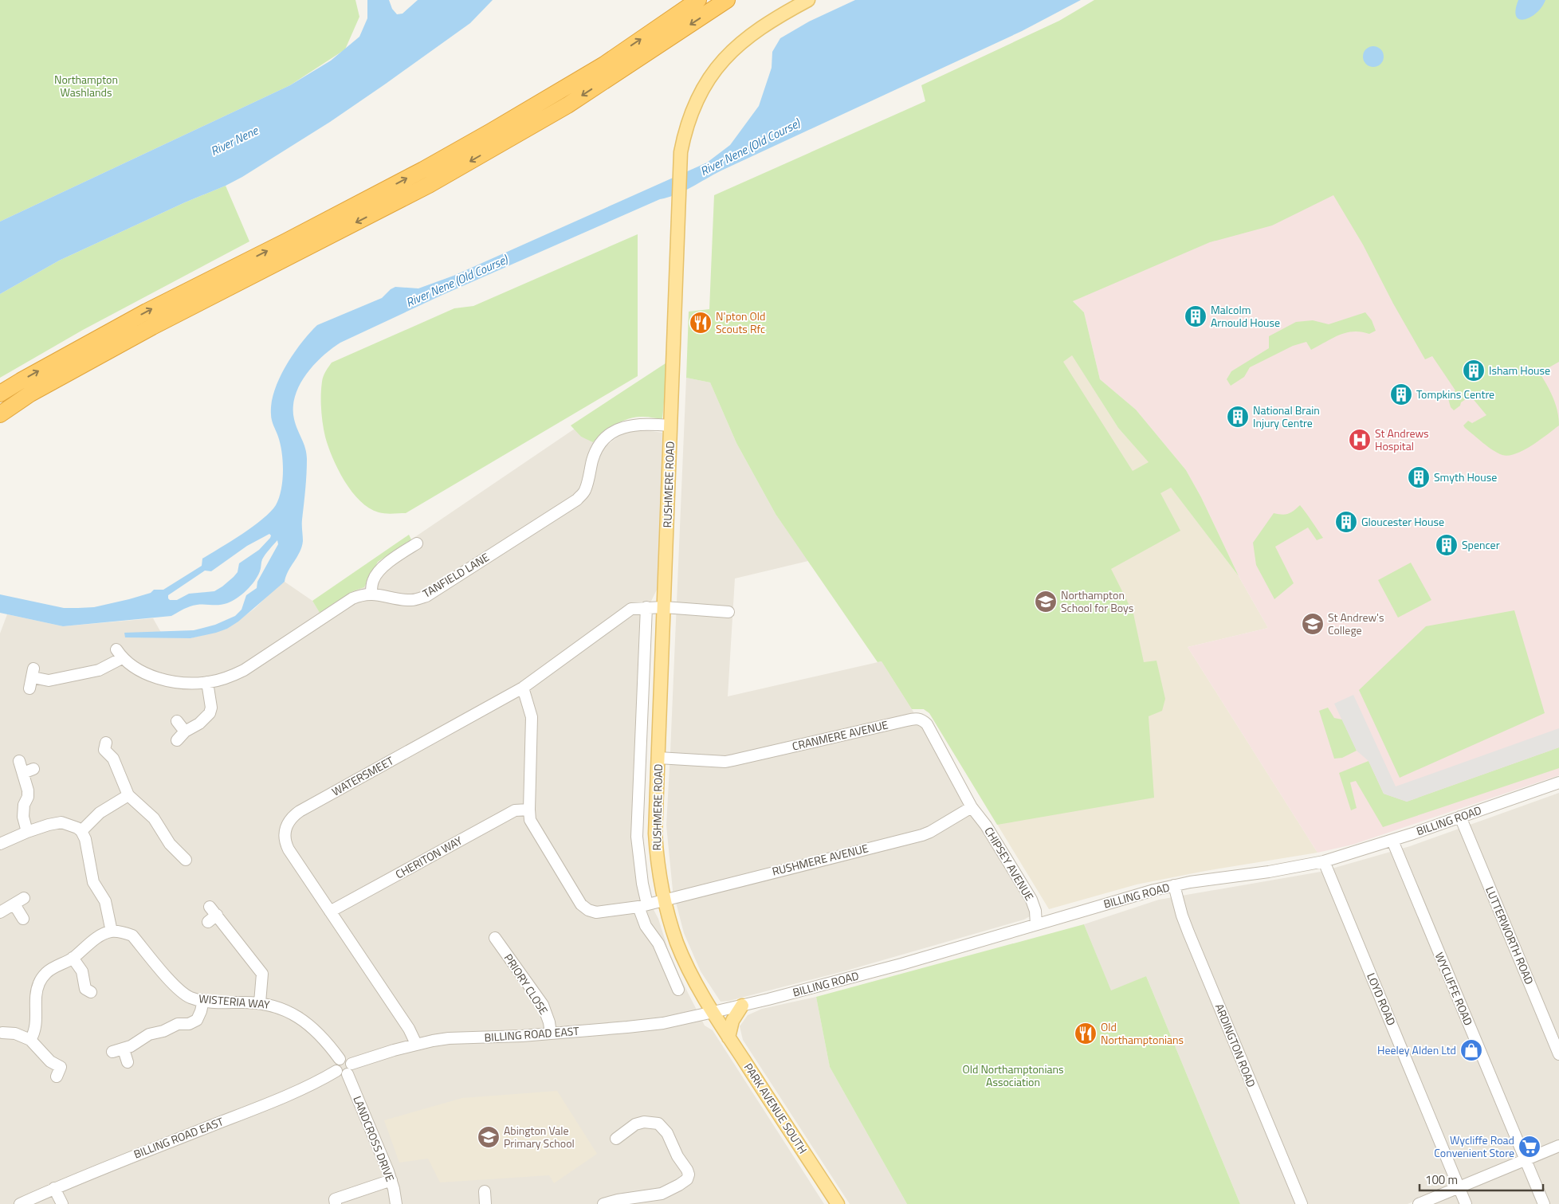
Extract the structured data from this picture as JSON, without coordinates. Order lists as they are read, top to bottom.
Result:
{
  "streets": {
    "main road": ["RUSHMERE ROAD", "PARK AVENUE SOUTH"],
    "street": [
      "TANFIELD LANE",
      "CRANMERE AVENUE",
      "WATERSMEET",
      "BILLING ROAD",
      "CHERITON WAY",
      "RUSHMERE AVENUE",
      "CHIPSEY AVENUE",
      "LUTTERWORTH ROAD",
      "PRIORY CLOSE",
      "WYCLIFFE ROAD",
      "LOYD ROAD",
      "WISTERIA WAY",
      "BILLING ROAD EAST",
      "ARDINGTON ROAD",
      "LANDCROSS DRIVE"
    ]
  },
  "crossings": [
    ["RUSHMERE ROAD", "TANFIELD LANE"],
    ["RUSHMERE ROAD", "CRANMERE AVENUE"],
    ["RUSHMERE ROAD", "WATERSMEET"],
    ["RUSHMERE ROAD", "BILLING ROAD"],
    ["RUSHMERE ROAD", "RUSHMERE AVENUE"],
    ["RUSHMERE ROAD", "BILLING ROAD EAST"],
    ["RUSHMERE ROAD", "PARK AVENUE SOUTH"],
    ["CRANMERE AVENUE", "RUSHMERE AVENUE"],
    ["CRANMERE AVENUE", "CHIPSEY AVENUE"],
    ["WATERSMEET", "CHERITON WAY"],
    ["WATERSMEET", "RUSHMERE AVENUE"],
    ["WATERSMEET", "BILLING ROAD EAST"],
    ["BILLING ROAD", "CHIPSEY AVENUE"],
    ["BILLING ROAD", "LUTTERWORTH ROAD"],
    ["BILLING ROAD", "WYCLIFFE ROAD"],
    ["BILLING ROAD", "LOYD ROAD"],
    ["BILLING ROAD", "BILLING ROAD EAST"],
    ["BILLING ROAD", "ARDINGTON ROAD"],
    ["BILLING ROAD", "PARK AVENUE SOUTH"],
    ["CHERITON WAY", "RUSHMERE AVENUE"],
    ["RUSHMERE AVENUE", "CHIPSEY AVENUE"],
    ["PRIORY CLOSE", "BILLING ROAD EAST"],
    ["WISTERIA WAY", "BILLING ROAD EAST"],
    ["WISTERIA WAY", "LANDCROSS DRIVE"],
    ["BILLING ROAD EAST", "PARK AVENUE SOUTH"],
    ["BILLING ROAD EAST", "LANDCROSS DRIVE"]
  ],
  "water": ["River Nene", "River Nene (Old Course)"],
  "parks": ["Northampton Washlands", "Old Northamptonians Association"],
  "places": {
    "building": [
      "Malcolm Arnould House",
      "Isham House",
      "Tompkins Centre",
      "National Brain Injury Centre",
      "Smyth House",
      "Gloucester House",
      "Spencer"
    ],
    "restaurant": ["N'pton Old Scouts Rfc", "Old Northamptonians"],
    "hospital": ["St Andrews Hospital"],
    "school or university": ["Northampton School for Boys", "St Andrew's College", "Abington Vale Primary School"],
    "shop": ["Heeley Alden Ltd"],
    "supermarket": ["Wycliffe Road Convenient Store"]
  },
  "scale_bar": "100 m"
}
